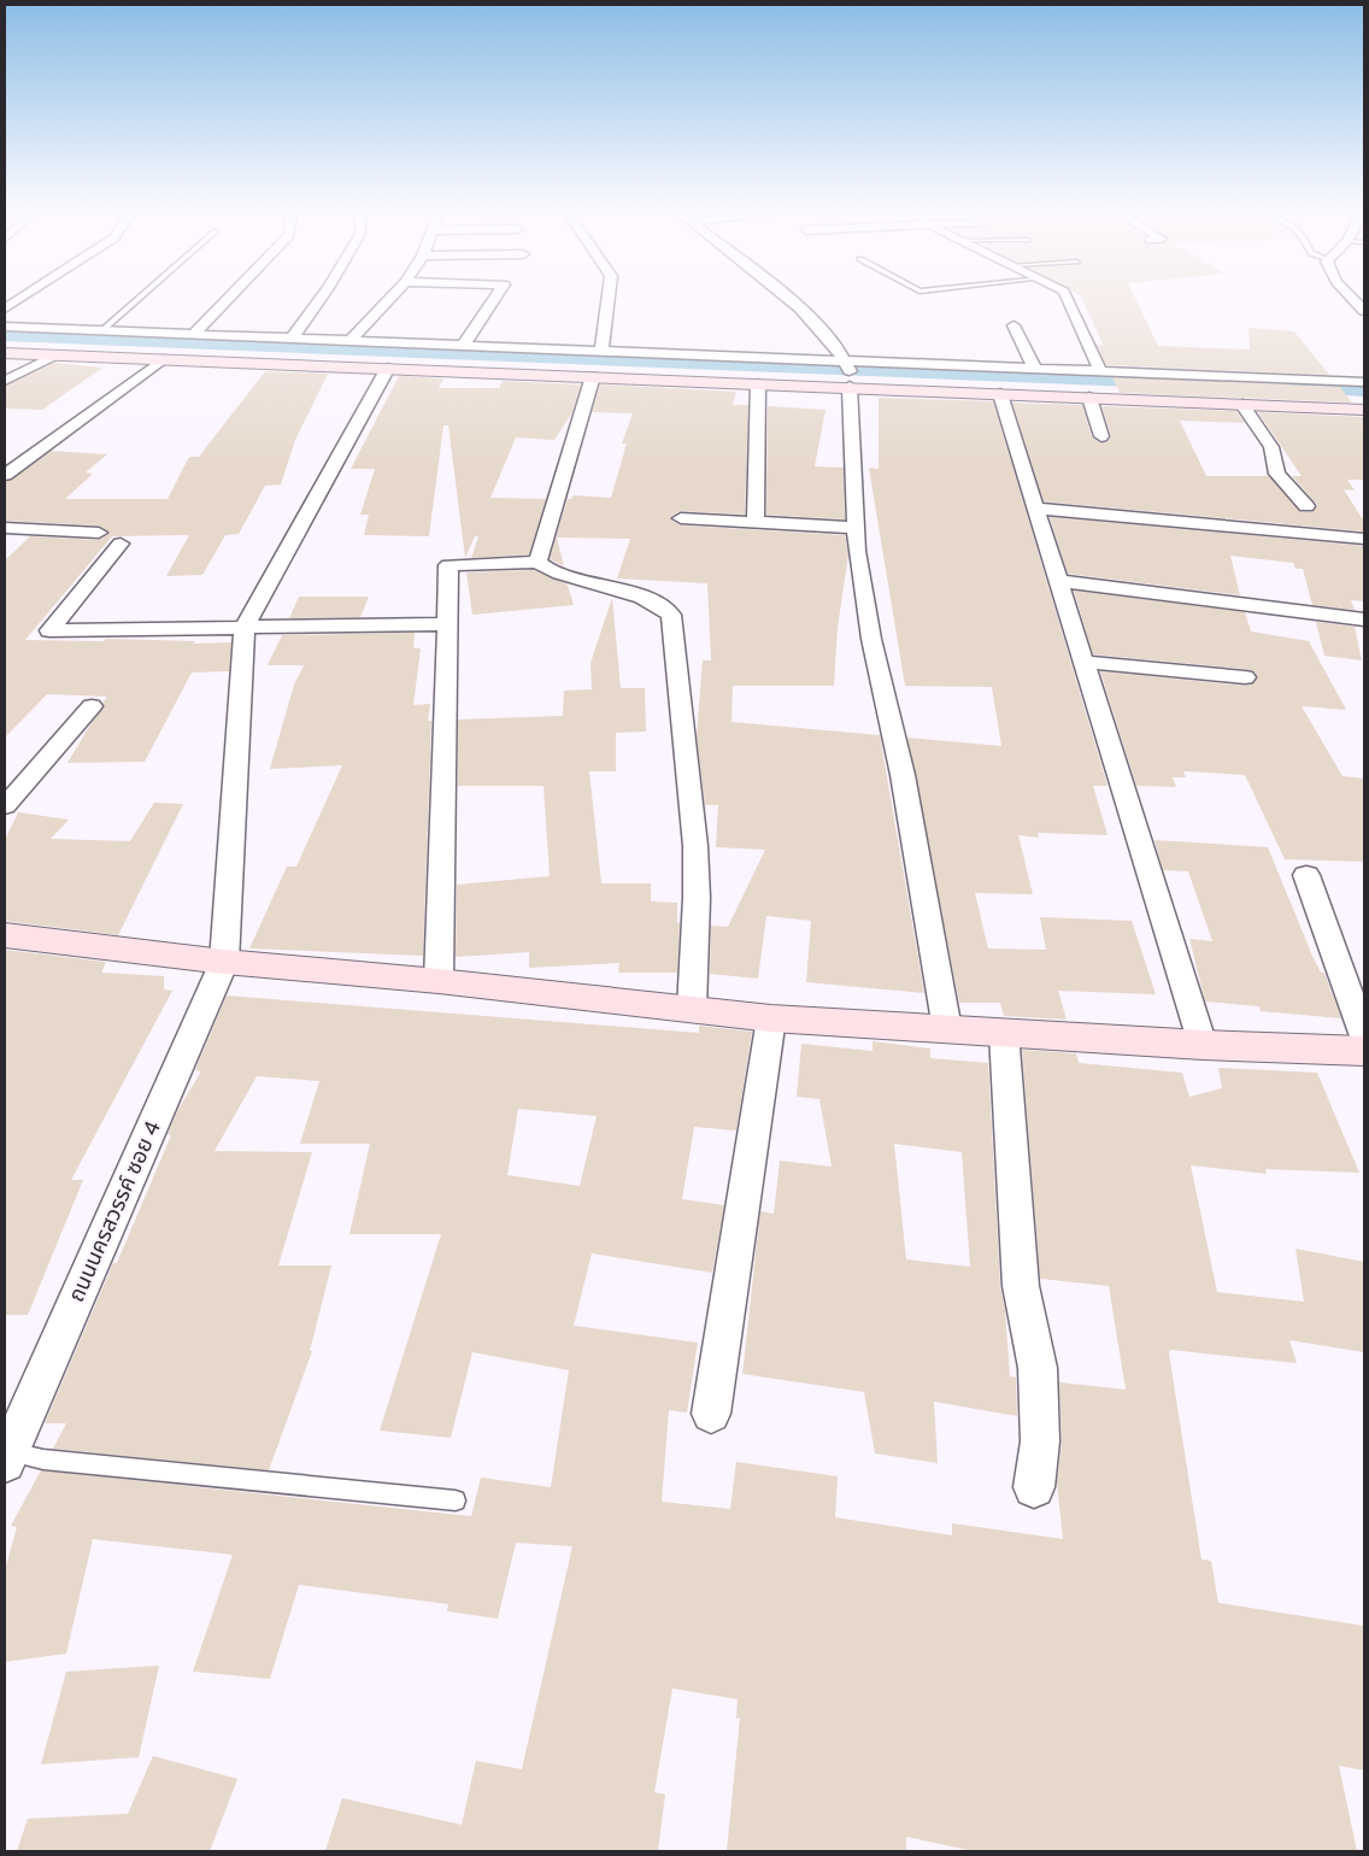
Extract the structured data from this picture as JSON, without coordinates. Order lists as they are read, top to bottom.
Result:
{
  "streets": {
    "street": ["ถนนนครสวรรค์ ซอย 4"]
  }
}
